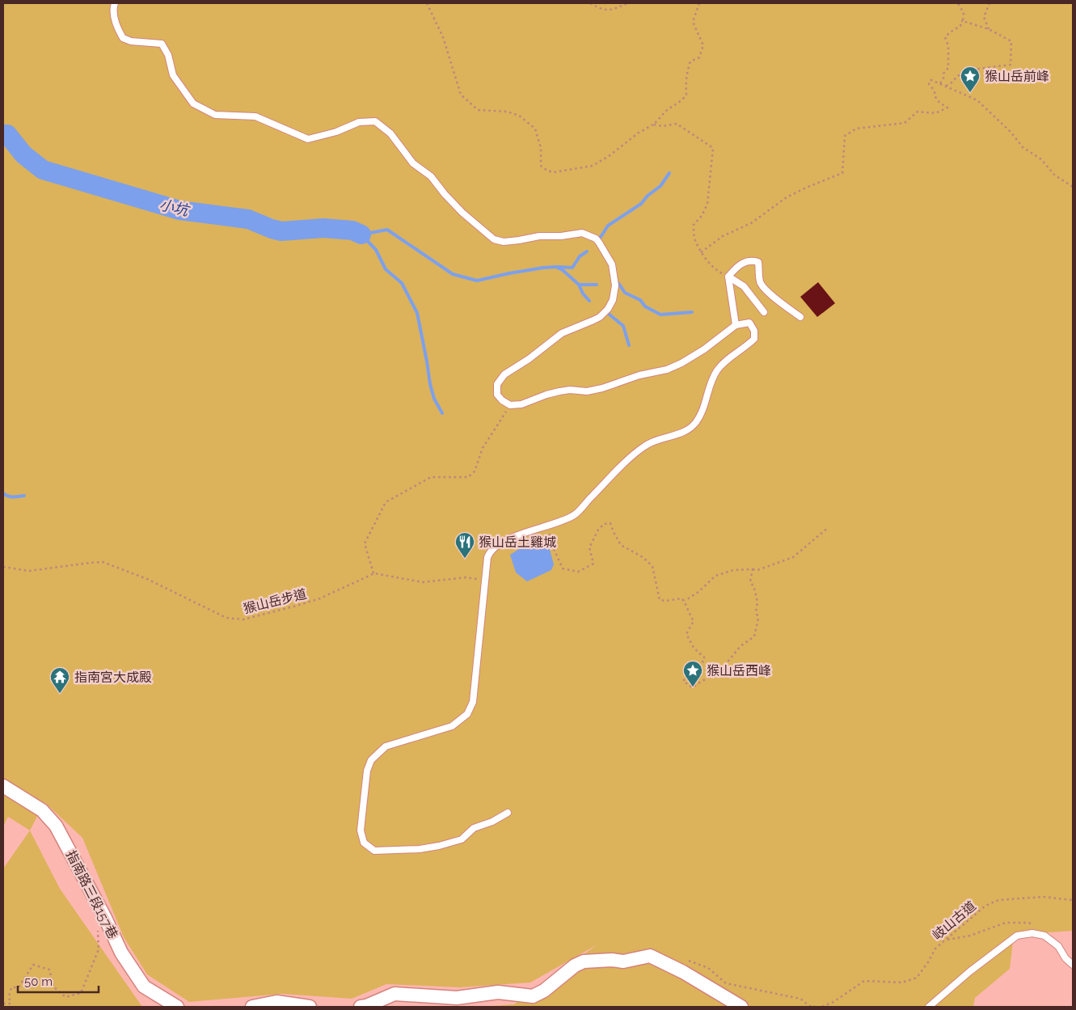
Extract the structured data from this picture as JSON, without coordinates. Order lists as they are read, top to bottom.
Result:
{
  "streets": {
    "street": ["指南路三段157巷"],
    "path": ["猴山岳步道", "岐山古道"]
  },
  "water": ["小坑"],
  "places": {
    "place": ["猴山岳前峰", "猴山岳西峰"],
    "restaurant": ["猴山岳土雞城"],
    "temple": ["指南宮大成殿"]
  },
  "scale_bar": "50 m"
}
